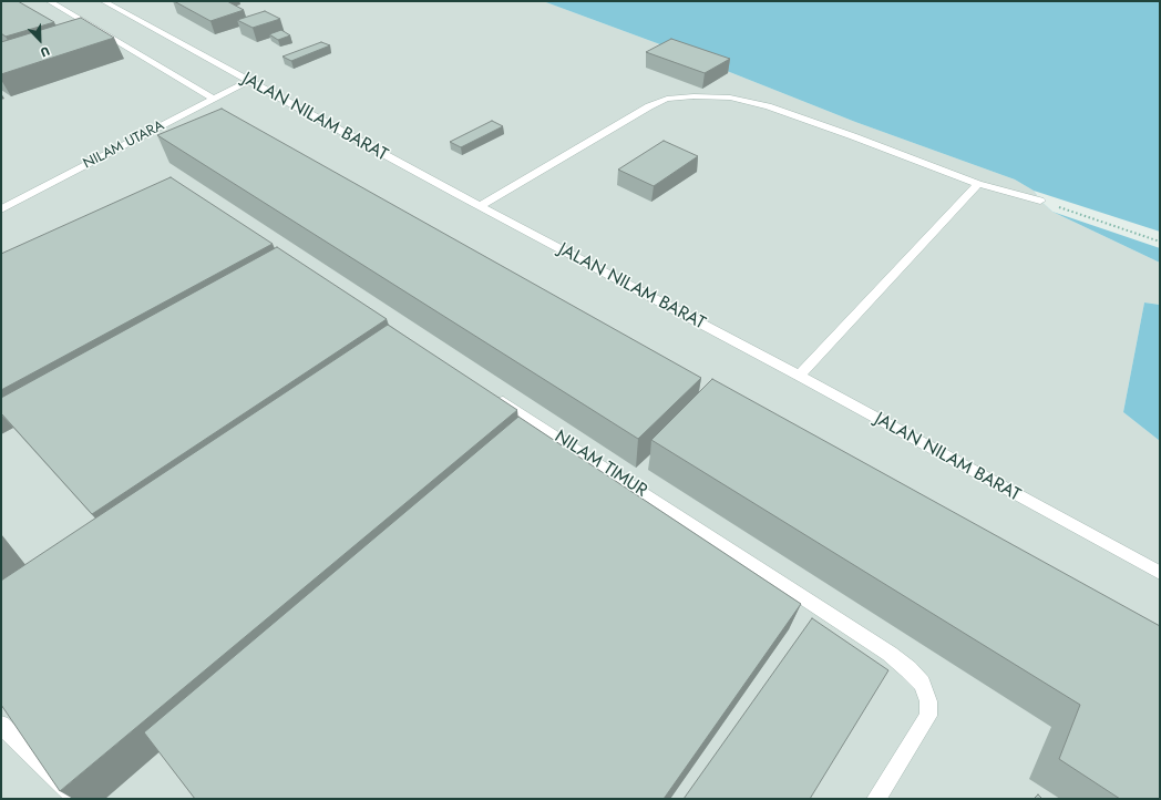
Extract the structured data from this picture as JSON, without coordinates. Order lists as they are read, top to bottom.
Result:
{
  "streets": {
    "lane": ["JALAN NILAM BARAT", "NILAM UTARA", "NILAM TIMUR"]
  },
  "crossings": [
    ["JALAN NILAM BARAT", "NILAM UTARA"]
  ],
  "north": "bottom right"
}
